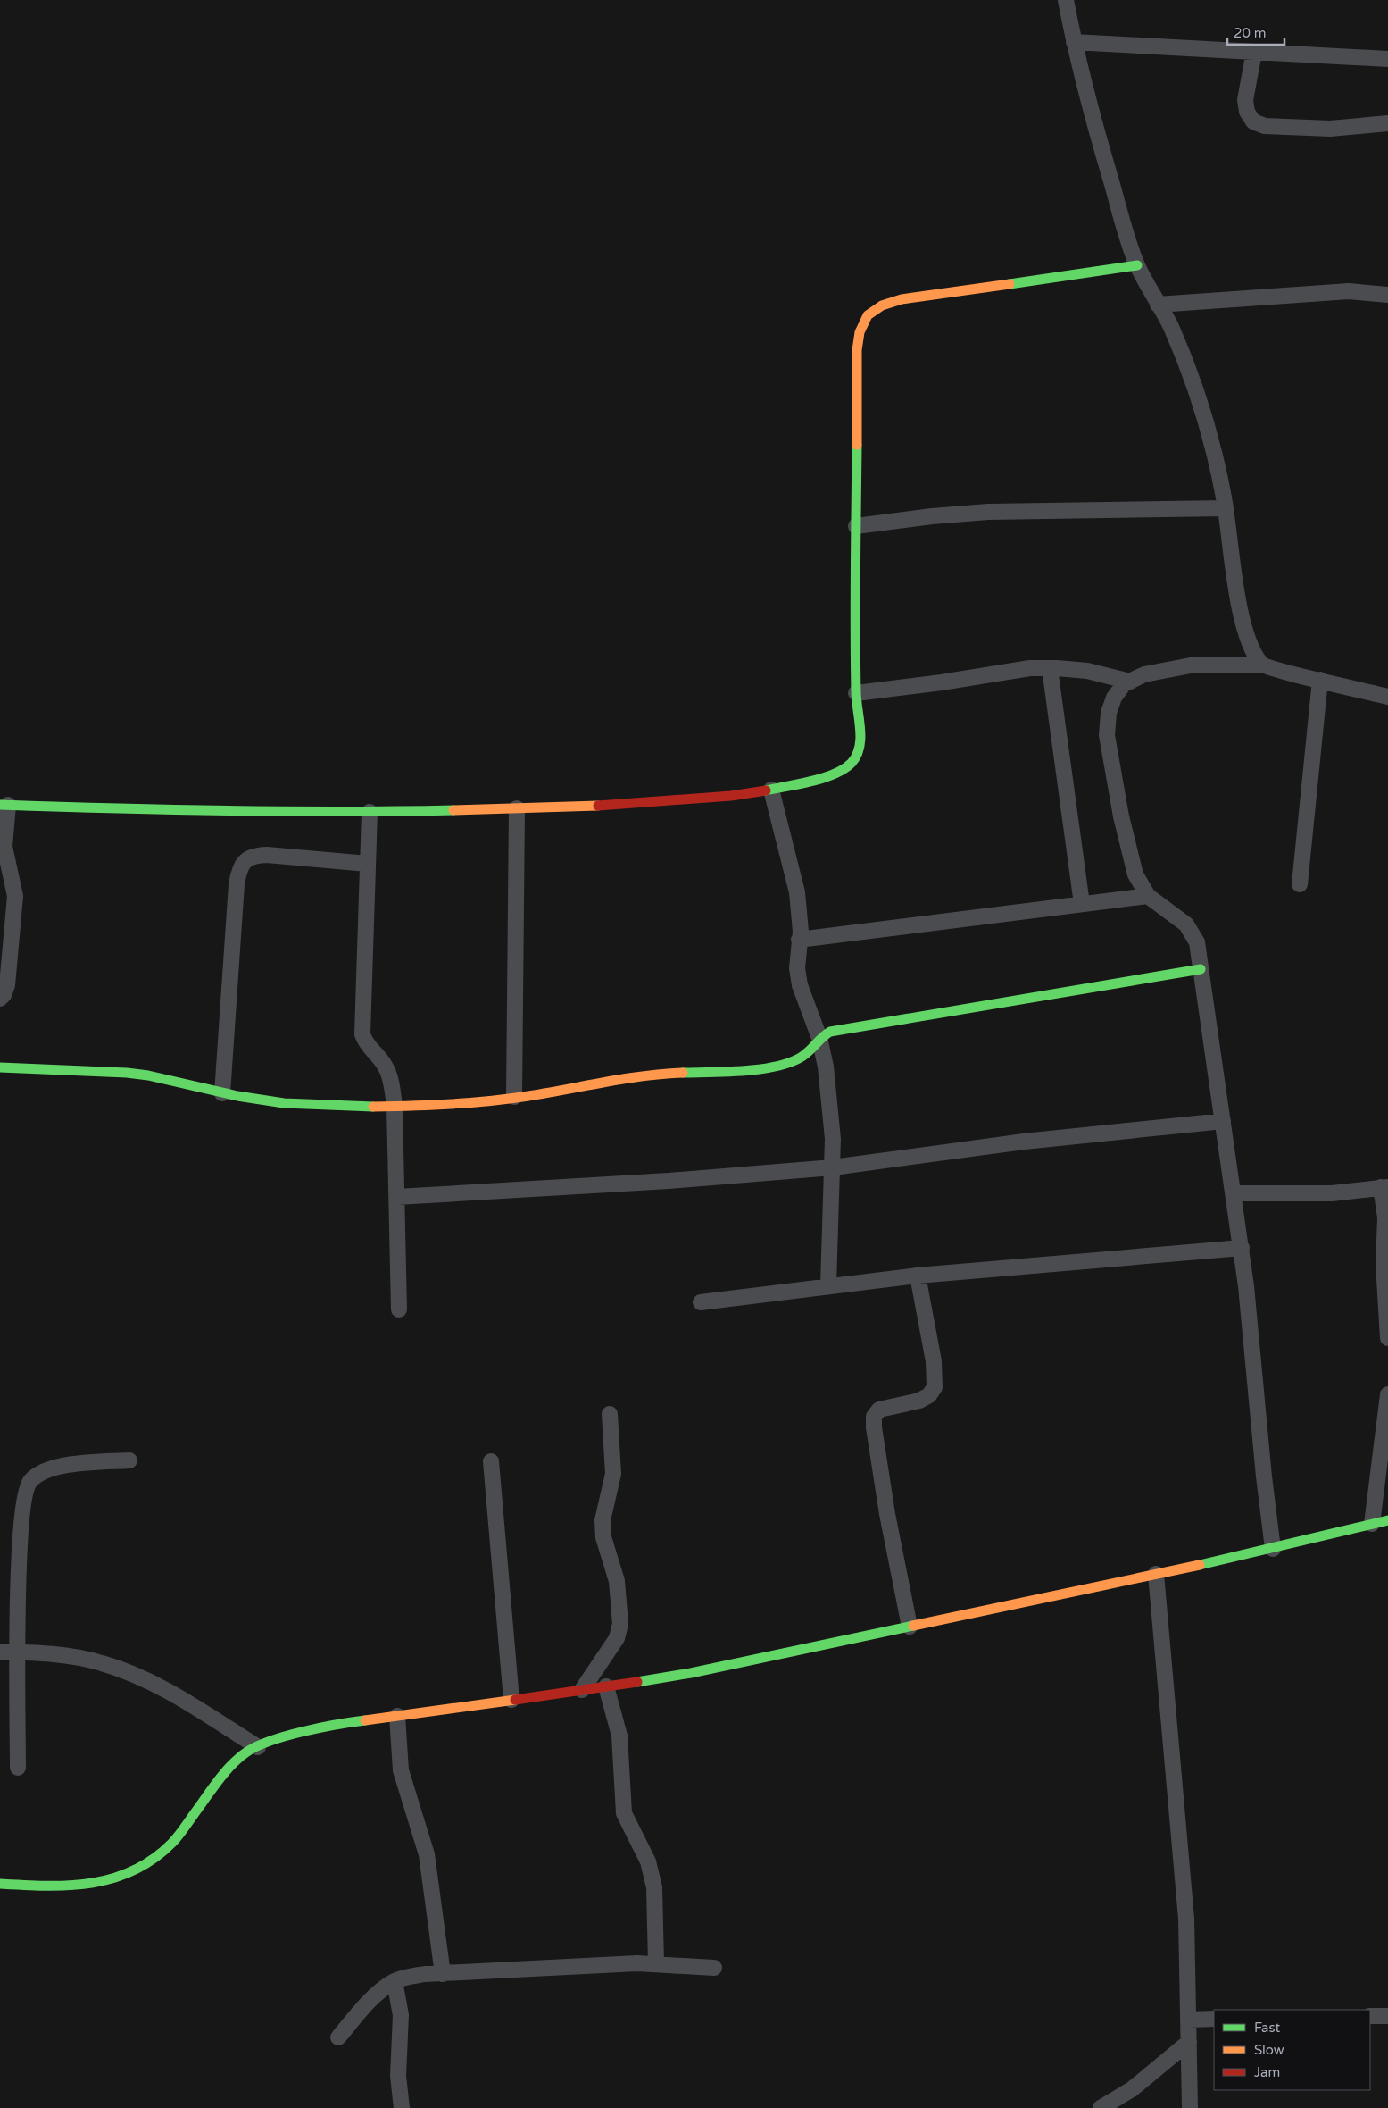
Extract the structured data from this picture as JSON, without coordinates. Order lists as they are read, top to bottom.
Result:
{
  "legend": ["Fast", "Slow", "Jam"],
  "scale_bar": "20 m"
}
